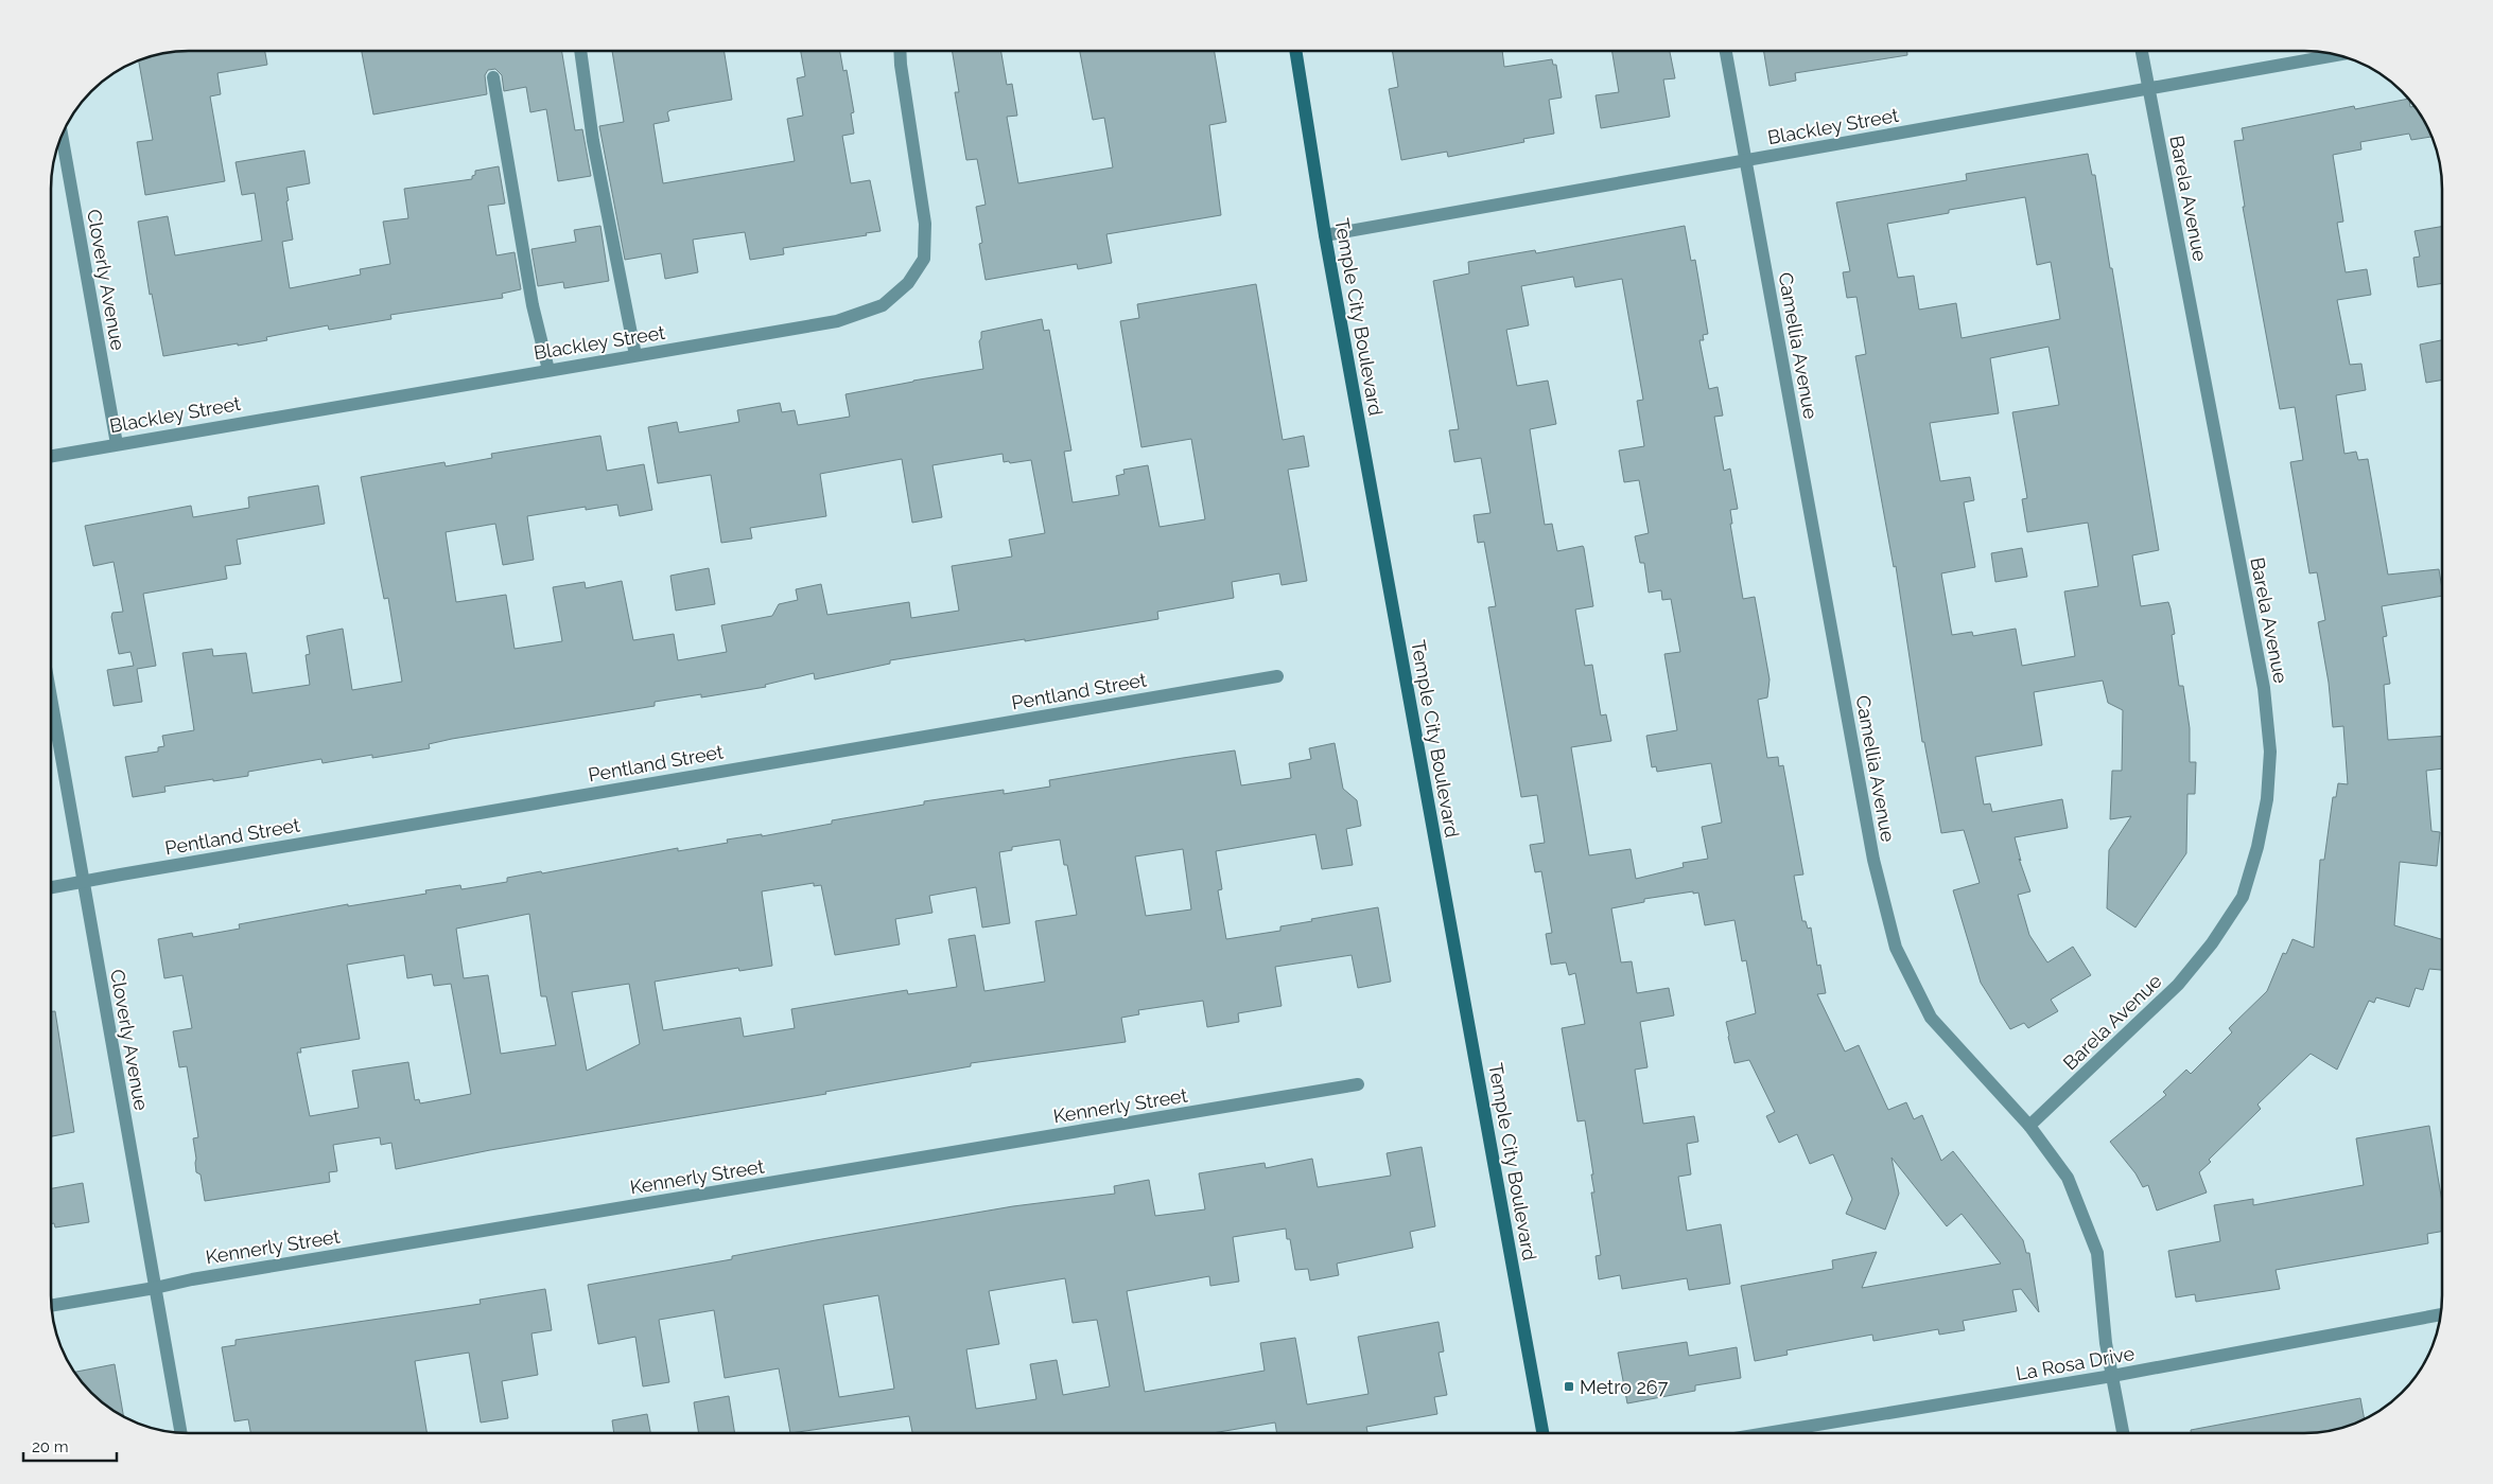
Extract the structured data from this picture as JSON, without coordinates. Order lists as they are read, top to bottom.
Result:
{
  "streets": {
    "main road": ["Temple City Boulevard"],
    "street": [
      "Blackley Street",
      "Barela Avenue",
      "Cloverly Avenue",
      "Camellia Avenue",
      "Pentland Street",
      "Kennerly Street",
      "La Rosa Drive"
    ]
  },
  "crossings": [
    ["Blackley Street", "Barela Avenue"],
    ["Blackley Street", "Cloverly Avenue"],
    ["Blackley Street", "Temple City Boulevard"],
    ["Blackley Street", "Camellia Avenue"],
    ["Barela Avenue", "Camellia Avenue"],
    ["Cloverly Avenue", "Pentland Street"],
    ["Cloverly Avenue", "Kennerly Street"],
    ["Camellia Avenue", "La Rosa Drive"]
  ],
  "places": {
    "transit": ["Metro 267"]
  },
  "scale_bar": "20 m"
}
